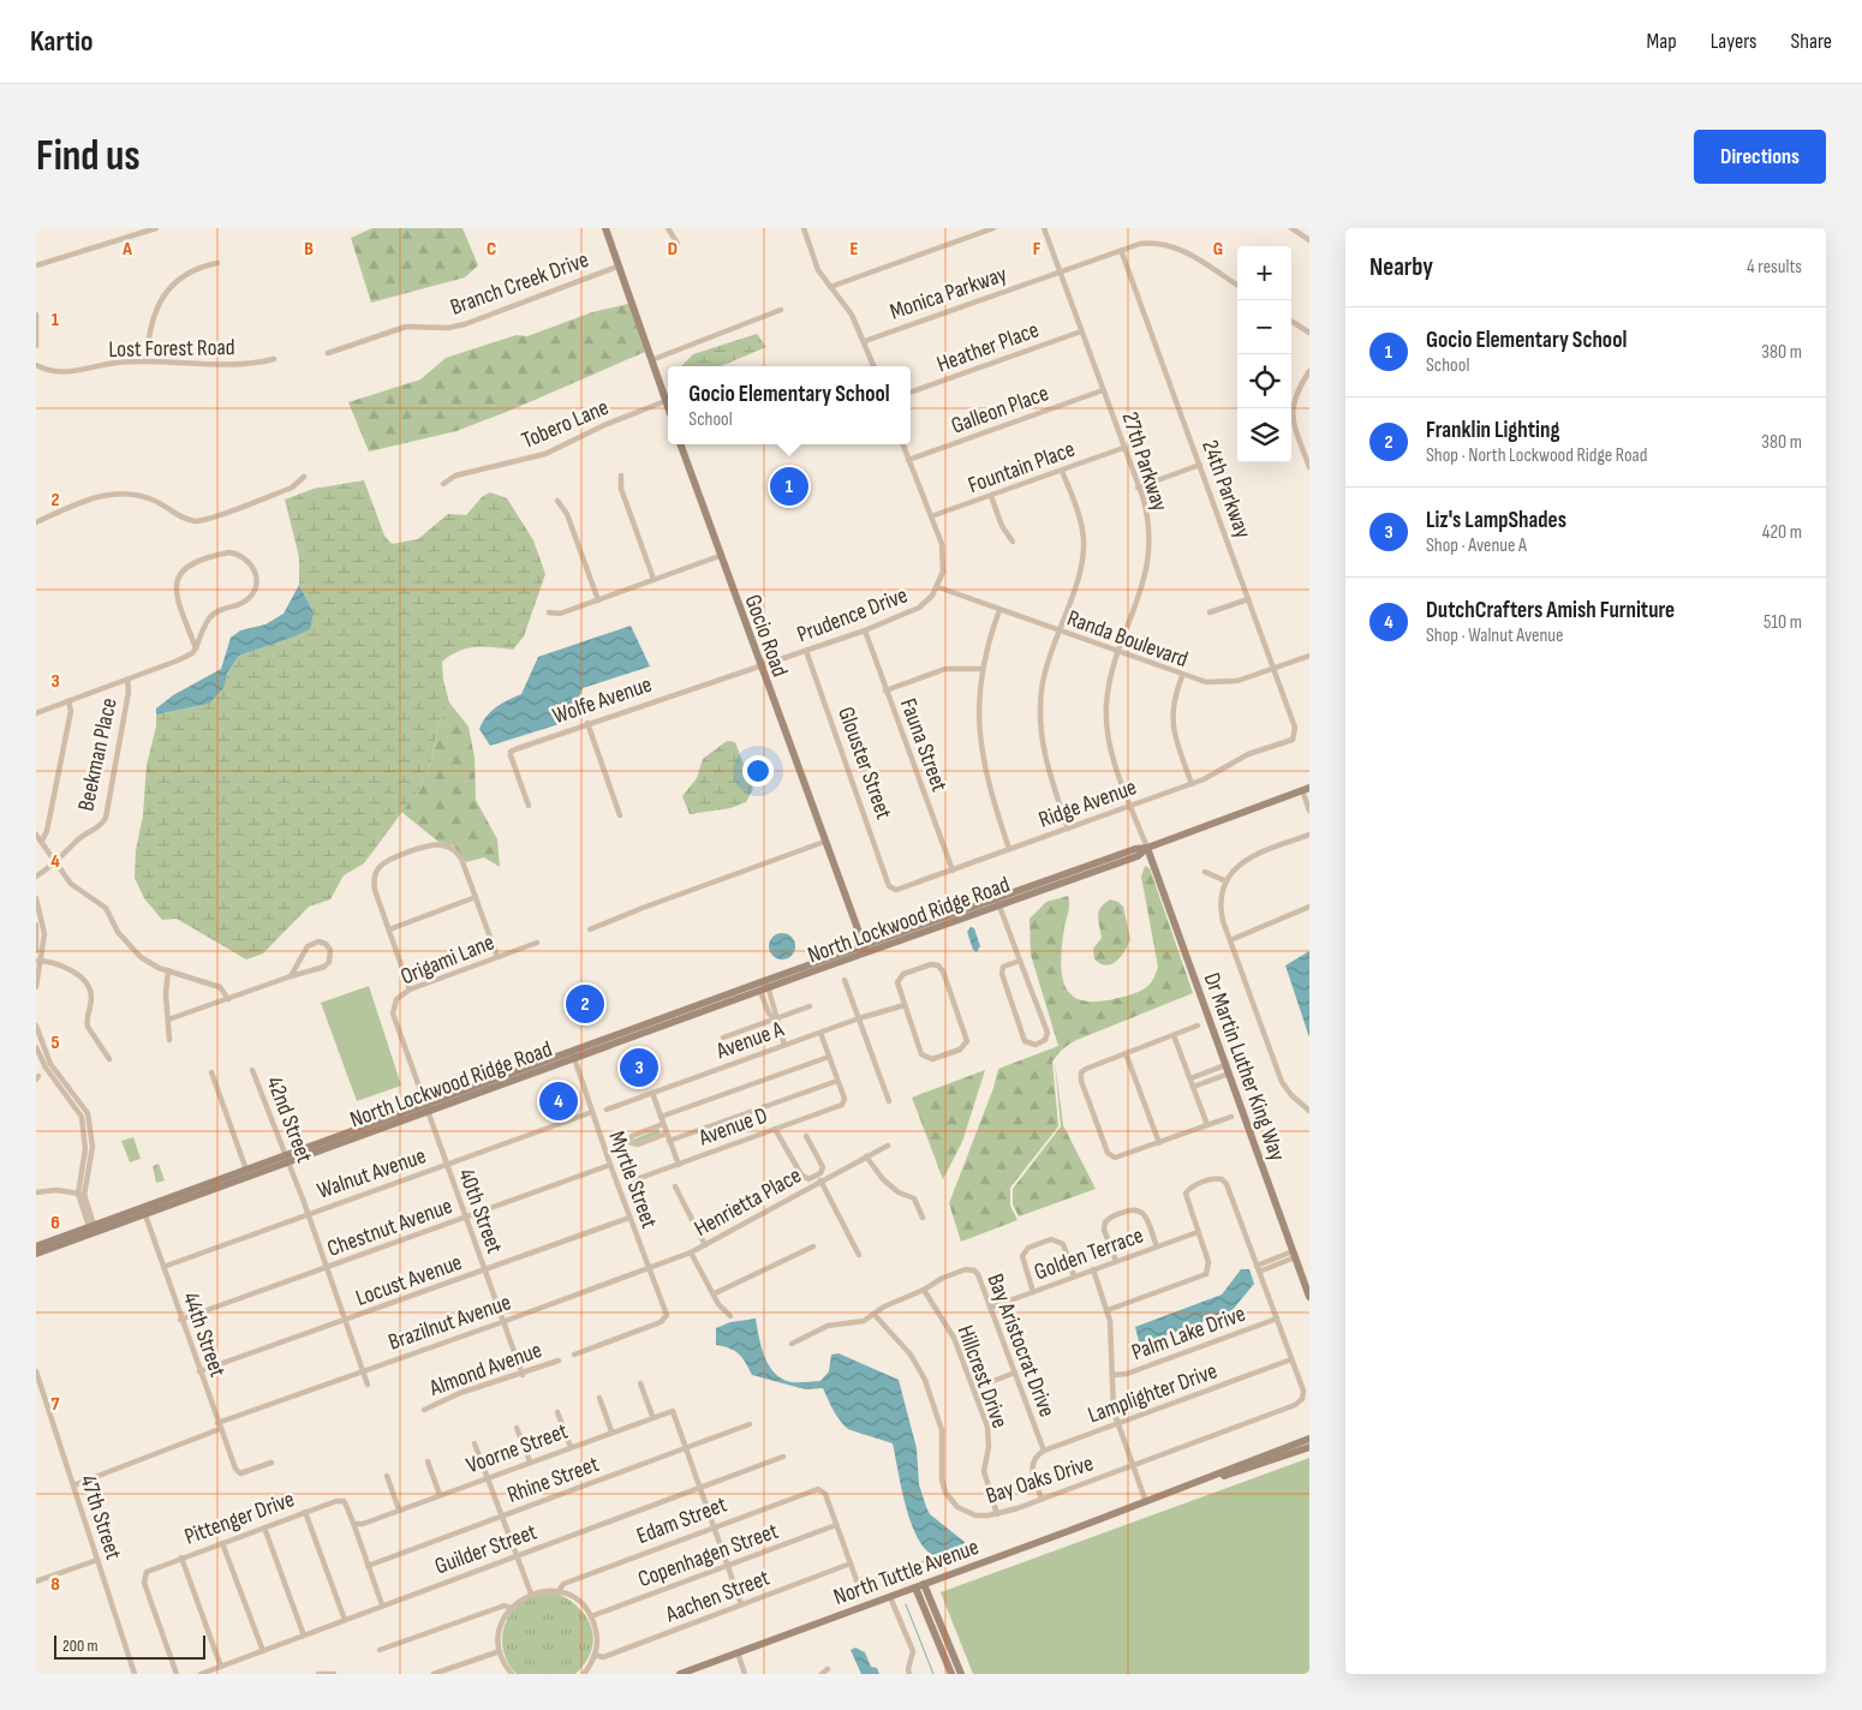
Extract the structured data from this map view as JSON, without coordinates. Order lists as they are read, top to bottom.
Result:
{
  "streets": {
    "main road": [
      "Gocio Road",
      "North Lockwood Ridge Road",
      "Dr Martin Luther King Way",
      "North Tuttle Avenue"
    ],
    "street": [
      "Branch Creek Drive",
      "Monica Parkway",
      "Heather Place",
      "Lost Forest Road",
      "Galleon Place",
      "Tobero Lane",
      "27th Parkway",
      "Fountain Place",
      "24th Parkway",
      "Prudence Drive",
      "Randa Boulevard",
      "Wolfe Avenue",
      "Fauna Street",
      "Beekman Place",
      "Glouster Street",
      "Ridge Avenue",
      "Origami Lane",
      "Avenue A",
      "42nd Street",
      "Avenue D",
      "Walnut Avenue",
      "Myrtle Street",
      "Henrietta Place",
      "40th Street",
      "Chestnut Avenue",
      "Golden Terrace",
      "Locust Avenue",
      "Brazilnut Avenue",
      "Palm Lake Drive",
      "44th Street",
      "Bay Aristocrat Drive",
      "Almond Avenue",
      "Hillcrest Drive",
      "Lamplighter Drive",
      "Voorne Street",
      "Rhine Street",
      "Bay Oaks Drive",
      "47th Street",
      "Pittenger Drive",
      "Edam Street",
      "Guilder Street",
      "Copenhagen Street",
      "Aachen Street"
    ]
  },
  "crossings": [
    ["Monica Parkway", "27th Parkway"],
    ["Monica Parkway", "24th Parkway"],
    ["Heather Place", "27th Parkway"],
    ["Galleon Place", "27th Parkway"],
    ["Galleon Place", "Prudence Drive"],
    ["27th Parkway", "Fountain Place"],
    ["27th Parkway", "Randa Boulevard"],
    ["27th Parkway", "Ridge Avenue"],
    ["27th Parkway", "North Lockwood Ridge Road"],
    ["27th Parkway", "Dr Martin Luther King Way"],
    ["Fountain Place", "Prudence Drive"],
    ["24th Parkway", "Randa Boulevard"],
    ["24th Parkway", "Ridge Avenue"],
    ["Prudence Drive", "Gocio Road"],
    ["Prudence Drive", "Randa Boulevard"],
    ["Prudence Drive", "Wolfe Avenue"],
    ["Prudence Drive", "Fauna Street"],
    ["Prudence Drive", "Glouster Street"],
    ["Gocio Road", "Wolfe Avenue"],
    ["Gocio Road", "North Lockwood Ridge Road"],
    ["Fauna Street", "Ridge Avenue"],
    ["Glouster Street", "Ridge Avenue"],
    ["North Lockwood Ridge Road", "Dr Martin Luther King Way"],
    ["North Lockwood Ridge Road", "42nd Street"],
    ["North Lockwood Ridge Road", "Myrtle Street"],
    ["North Lockwood Ridge Road", "40th Street"],
    ["North Lockwood Ridge Road", "44th Street"],
    ["Origami Lane", "40th Street"],
    ["42nd Street", "Walnut Avenue"],
    ["42nd Street", "Chestnut Avenue"],
    ["42nd Street", "Locust Avenue"],
    ["42nd Street", "Brazilnut Avenue"],
    ["Walnut Avenue", "Myrtle Street"],
    ["Walnut Avenue", "40th Street"],
    ["Walnut Avenue", "44th Street"],
    ["Myrtle Street", "Chestnut Avenue"],
    ["Myrtle Street", "Locust Avenue"],
    ["Myrtle Street", "Brazilnut Avenue"],
    ["Myrtle Street", "Almond Avenue"],
    ["Henrietta Place", "Brazilnut Avenue"],
    ["40th Street", "Chestnut Avenue"],
    ["40th Street", "Locust Avenue"],
    ["40th Street", "Brazilnut Avenue"],
    ["40th Street", "Almond Avenue"],
    ["Chestnut Avenue", "44th Street"],
    ["Golden Terrace", "Bay Aristocrat Drive"],
    ["Locust Avenue", "44th Street"],
    ["Brazilnut Avenue", "44th Street"],
    ["Brazilnut Avenue", "47th Street"],
    ["Bay Aristocrat Drive", "Hillcrest Drive"],
    ["Bay Aristocrat Drive", "Lamplighter Drive"],
    ["Bay Aristocrat Drive", "Bay Oaks Drive"],
    ["Hillcrest Drive", "Bay Oaks Drive"],
    ["Lamplighter Drive", "Bay Oaks Drive"],
    ["Voorne Street", "Rhine Street"],
    ["Voorne Street", "Pittenger Drive"],
    ["Rhine Street", "Pittenger Drive"],
    ["Pittenger Drive", "Guilder Street"],
    ["Edam Street", "Copenhagen Street"]
  ],
  "scale_bar": "200 m",
  "page": {
    "header": "Kartio",
    "nav": ["Map", "Layers", "Share"],
    "buttons": "Directions",
    "title": "Find us",
    "heading": ["Nearby", "4 results"],
    "map_buttons": ["+", "−"],
    "list": [
      {
        "mark": "1",
        "name": "Gocio Elementary School",
        "note": "School",
        "value": "380 m"
      },
      {
        "mark": "2",
        "name": "Franklin Lighting",
        "note": "Shop · North Lockwood Ridge Road",
        "value": "380 m"
      },
      {
        "mark": "3",
        "name": "Liz's LampShades",
        "note": "Shop · Avenue A",
        "value": "420 m"
      },
      {
        "mark": "4",
        "name": "DutchCrafters Amish Furniture",
        "note": "Shop · Walnut Avenue",
        "value": "510 m"
      }
    ],
    "popup": ["Gocio Elementary School", "School"],
    "pins": [
      "1",
      "2",
      "3",
      "4"
    ],
    "scale": "200 m"
  },
  "grid": {
    "columns": [
      "A",
      "B",
      "C",
      "D",
      "E",
      "F",
      "G"
    ],
    "rows": [
      "1",
      "2",
      "3",
      "4",
      "5",
      "6",
      "7",
      "8"
    ]
  }
}
